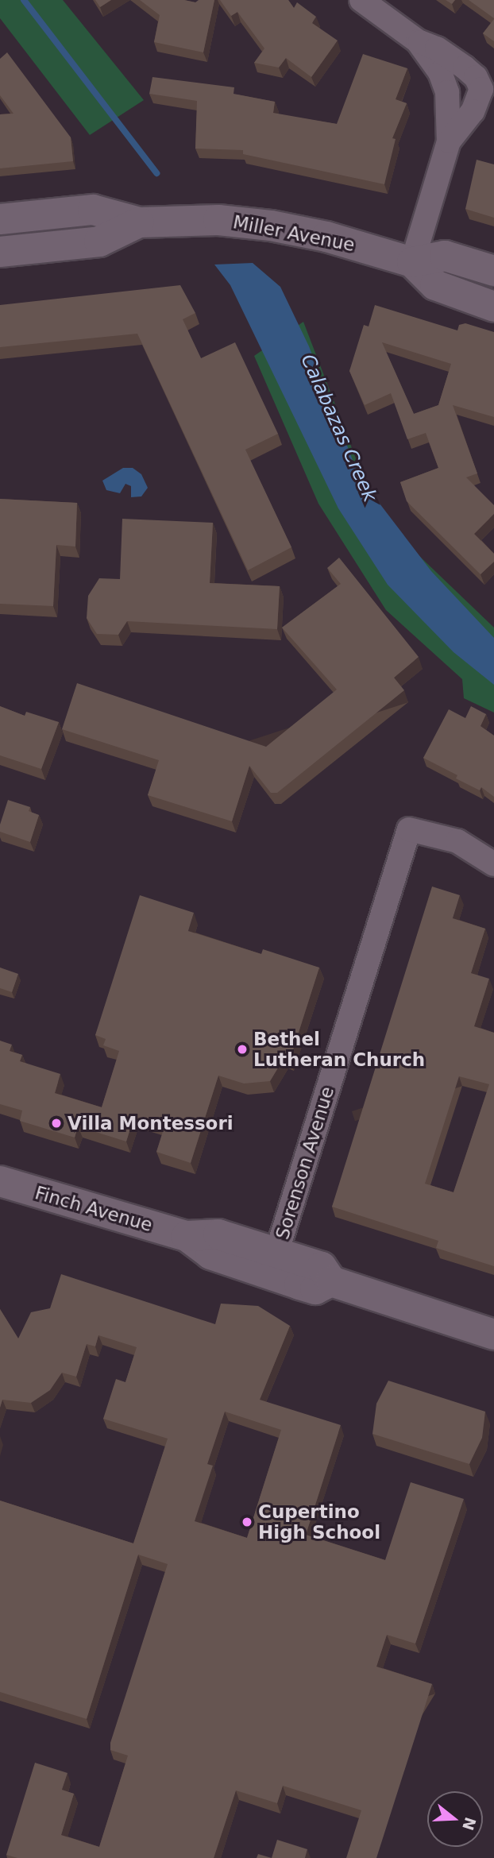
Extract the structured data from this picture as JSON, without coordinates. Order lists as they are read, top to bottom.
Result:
{
  "streets": {
    "main road": ["Miller Avenue", "Finch Avenue"],
    "street": ["Sorenson Avenue"]
  },
  "crossings": [
    ["Sorenson Avenue", "Finch Avenue"]
  ],
  "water": ["Calabazas Creek"],
  "places": ["Bethel Lutheran Church", "Villa Montessori", "Cupertino High School"],
  "north": "right"
}
